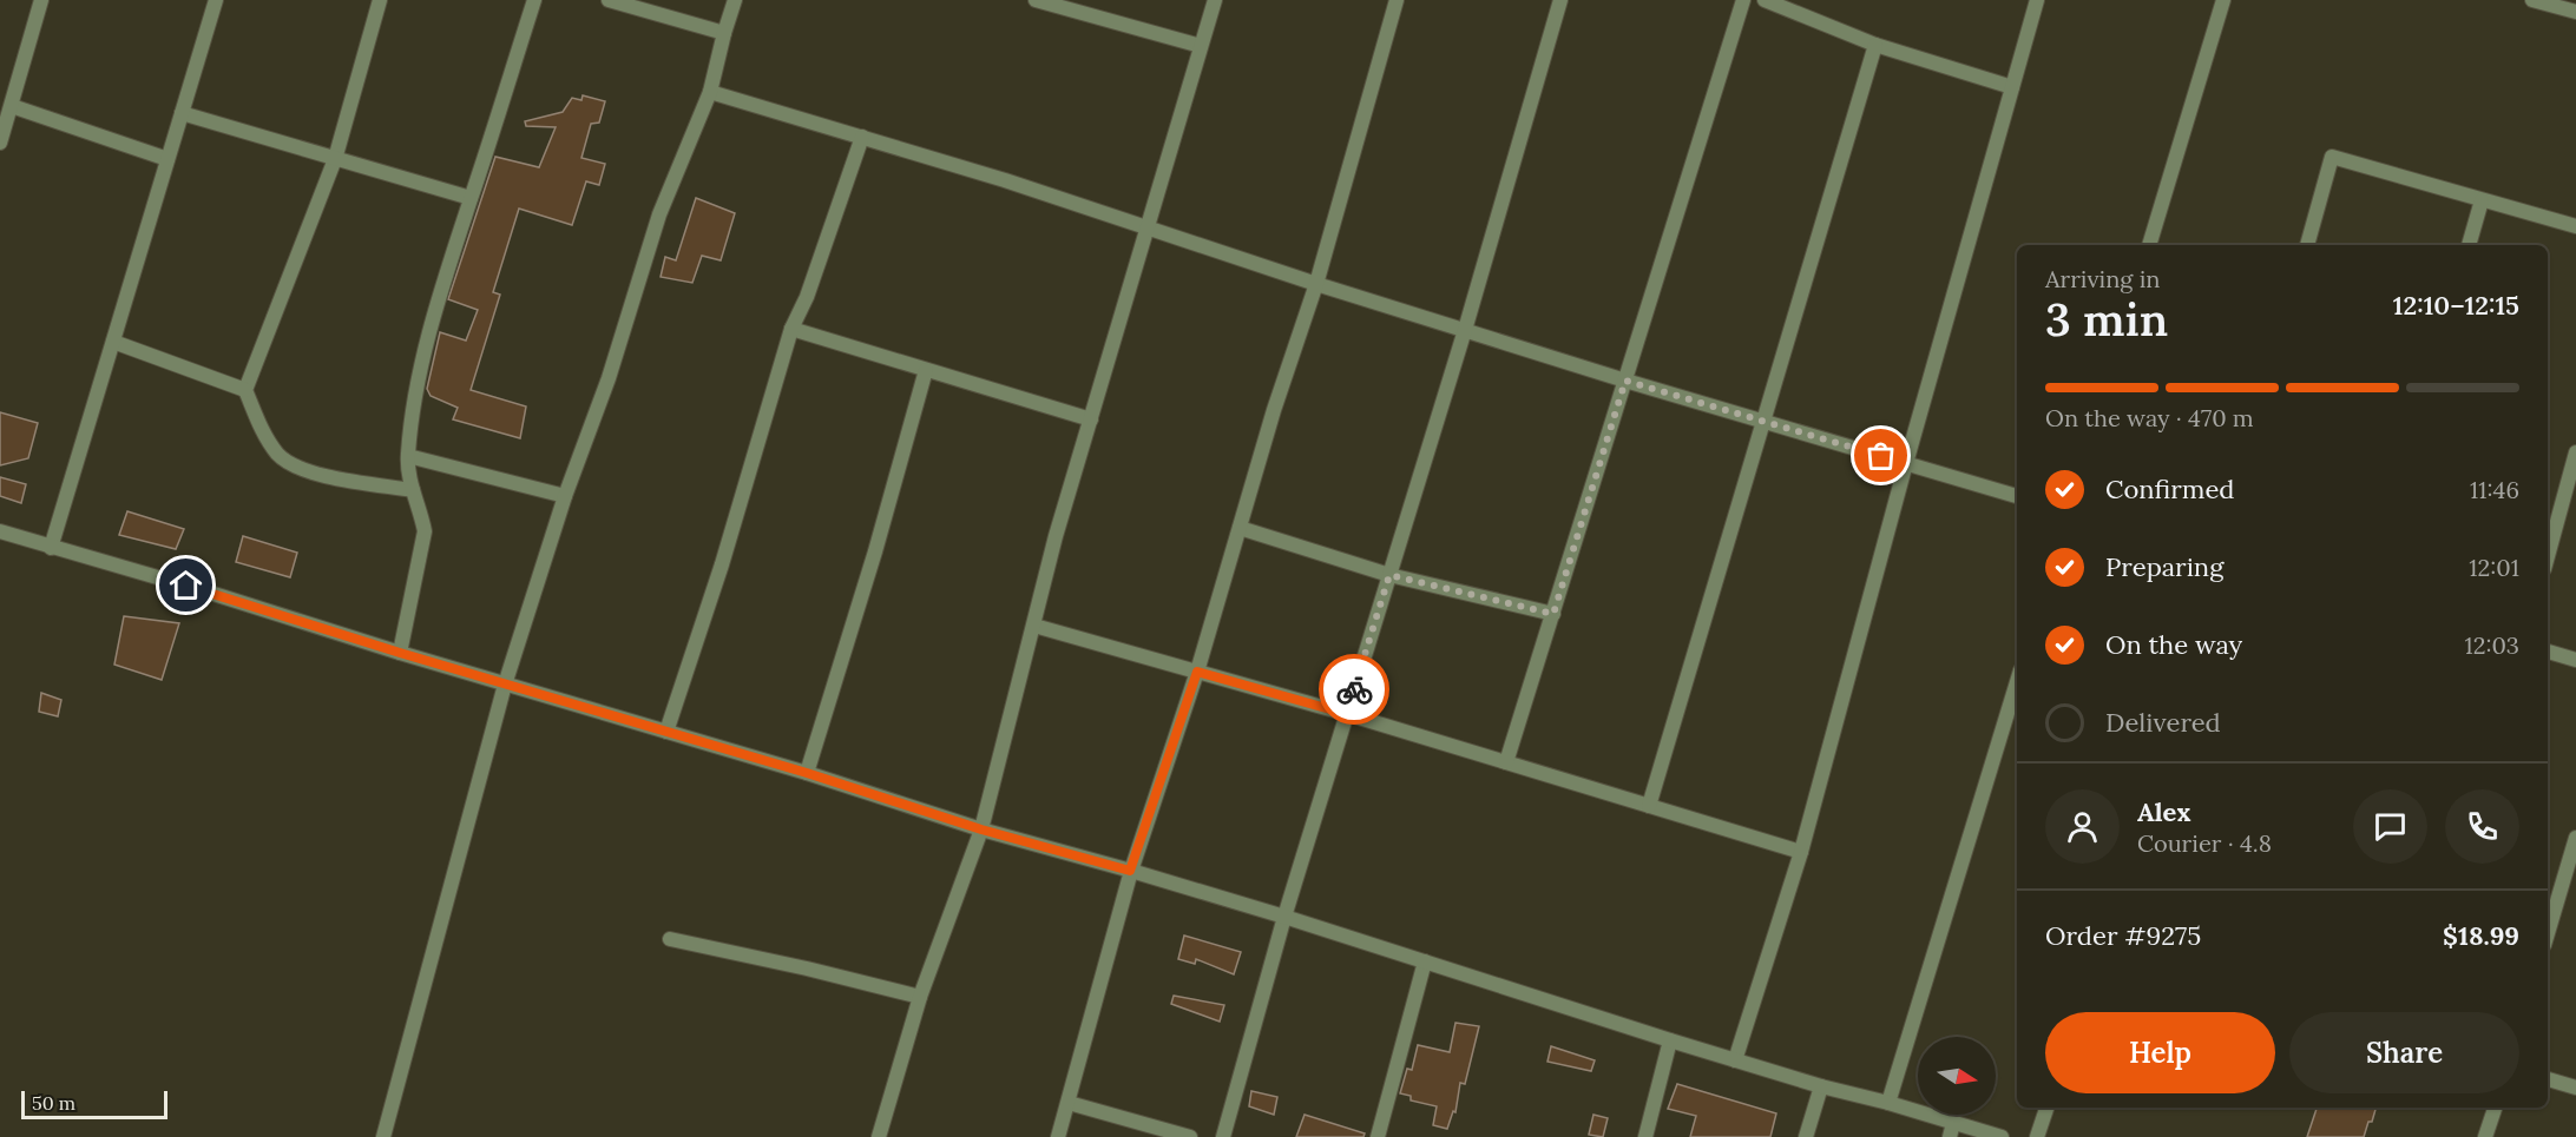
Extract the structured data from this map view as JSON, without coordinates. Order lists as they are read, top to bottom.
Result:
{
  "scale_bar": "50 m",
  "north": "right",
  "page": {
    "heading": ["3 min", "Arriving in", "12:10–12:15"],
    "panel": [
      "Alex",
      "Courier · 4.8",
      "Order #9275",
      "$18.99"
    ],
    "bar": "On the way · 470 m",
    "list": [
      ["Confirmed", "11:46"],
      ["Preparing", "12:01"],
      ["On the way", "12:03"],
      "Delivered"
    ],
    "buttons": ["Help", "Share"],
    "scale": "50 m"
  }
}
